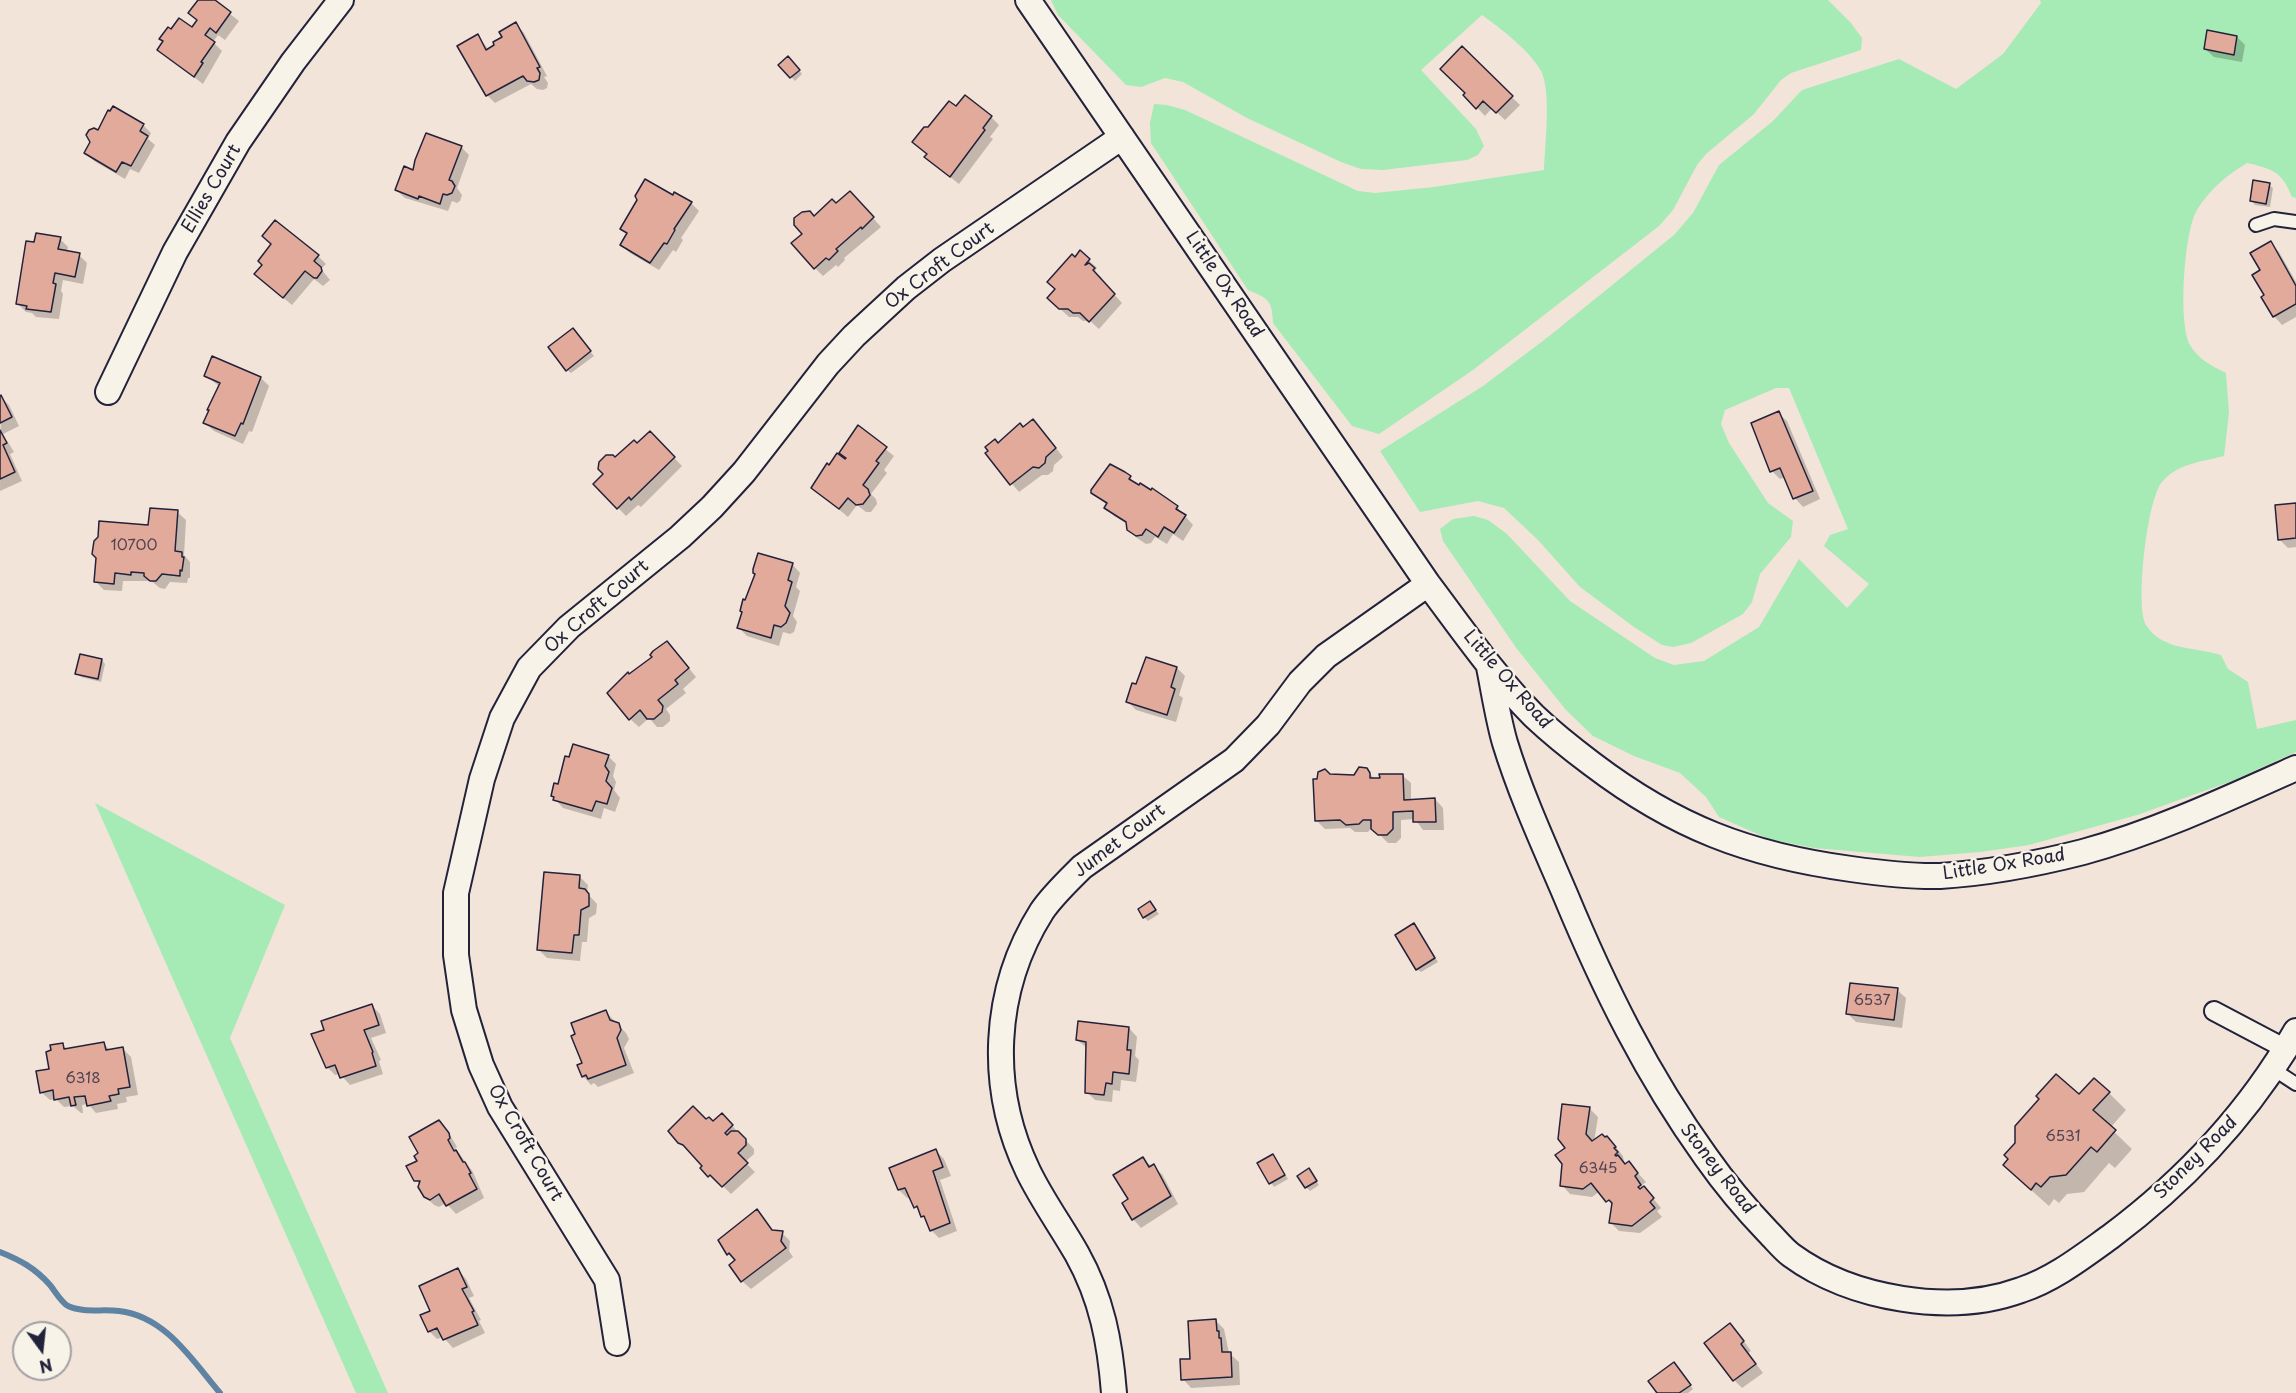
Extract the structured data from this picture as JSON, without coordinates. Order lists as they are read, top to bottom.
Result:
{
  "streets": {
    "street": [
      "Ellies Court",
      "Ox Croft Court",
      "Little Ox Road",
      "Jumet Court",
      "Stoney Road"
    ]
  },
  "crossings": [
    ["Ox Croft Court", "Little Ox Road"],
    ["Little Ox Road", "Jumet Court"],
    ["Little Ox Road", "Stoney Road"]
  ],
  "house_numbers": [
    "10700",
    "6537",
    "6318",
    "6531",
    "6345"
  ],
  "north": "bottom"
}
